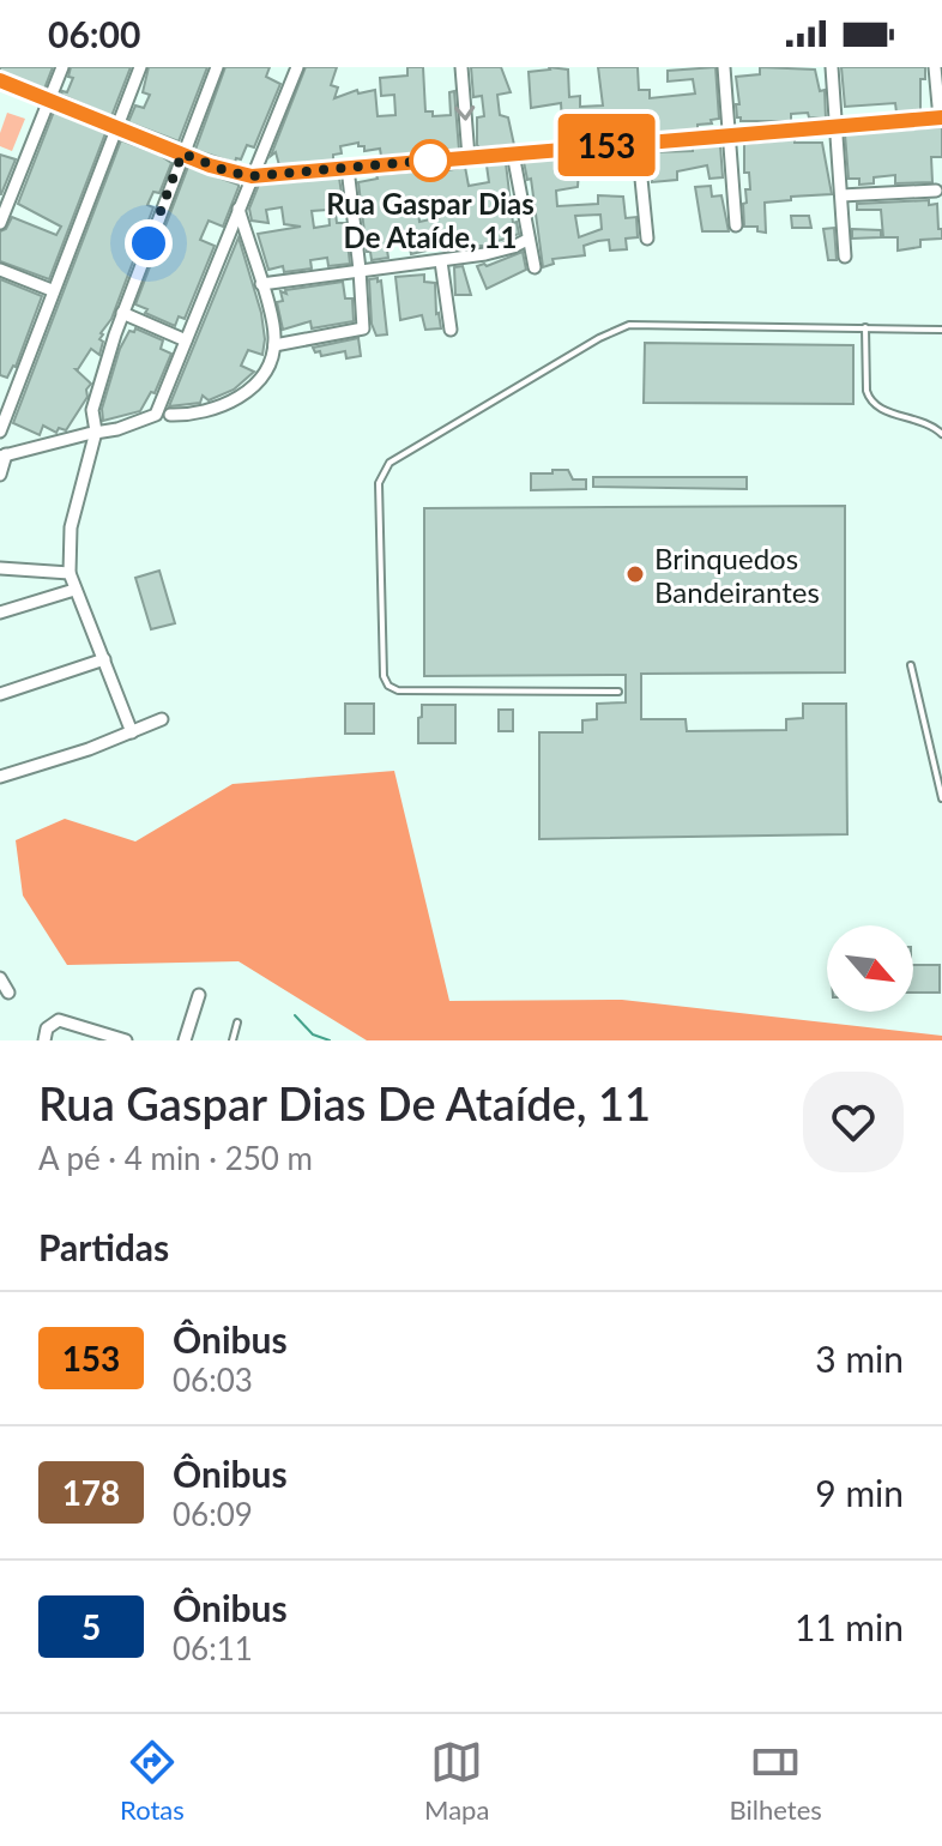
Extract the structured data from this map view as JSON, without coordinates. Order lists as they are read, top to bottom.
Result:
{
  "places": ["Rua Gaspar Dias De Ataíde, 11", "Brinquedos Bandeirantes"],
  "lines": ["bus line 153"],
  "north": "bottom right",
  "page": {
    "status": "06:00",
    "on_map": "153",
    "heading": [
      ["Rua Gaspar Dias De Ataíde, 11", "A pé · 4 min · 250 m"],
      "Partidas"
    ],
    "list": [
      {
        "mark": "153",
        "name": "Ônibus",
        "note": "06:03",
        "value": "3 min"
      },
      {
        "mark": "178",
        "name": "Ônibus",
        "note": "06:09",
        "value": "9 min"
      },
      {
        "mark": "5",
        "name": "Ônibus",
        "note": "06:11",
        "value": "11 min"
      }
    ],
    "tabs": ["Rotas", "Mapa", "Bilhetes"]
  }
}
